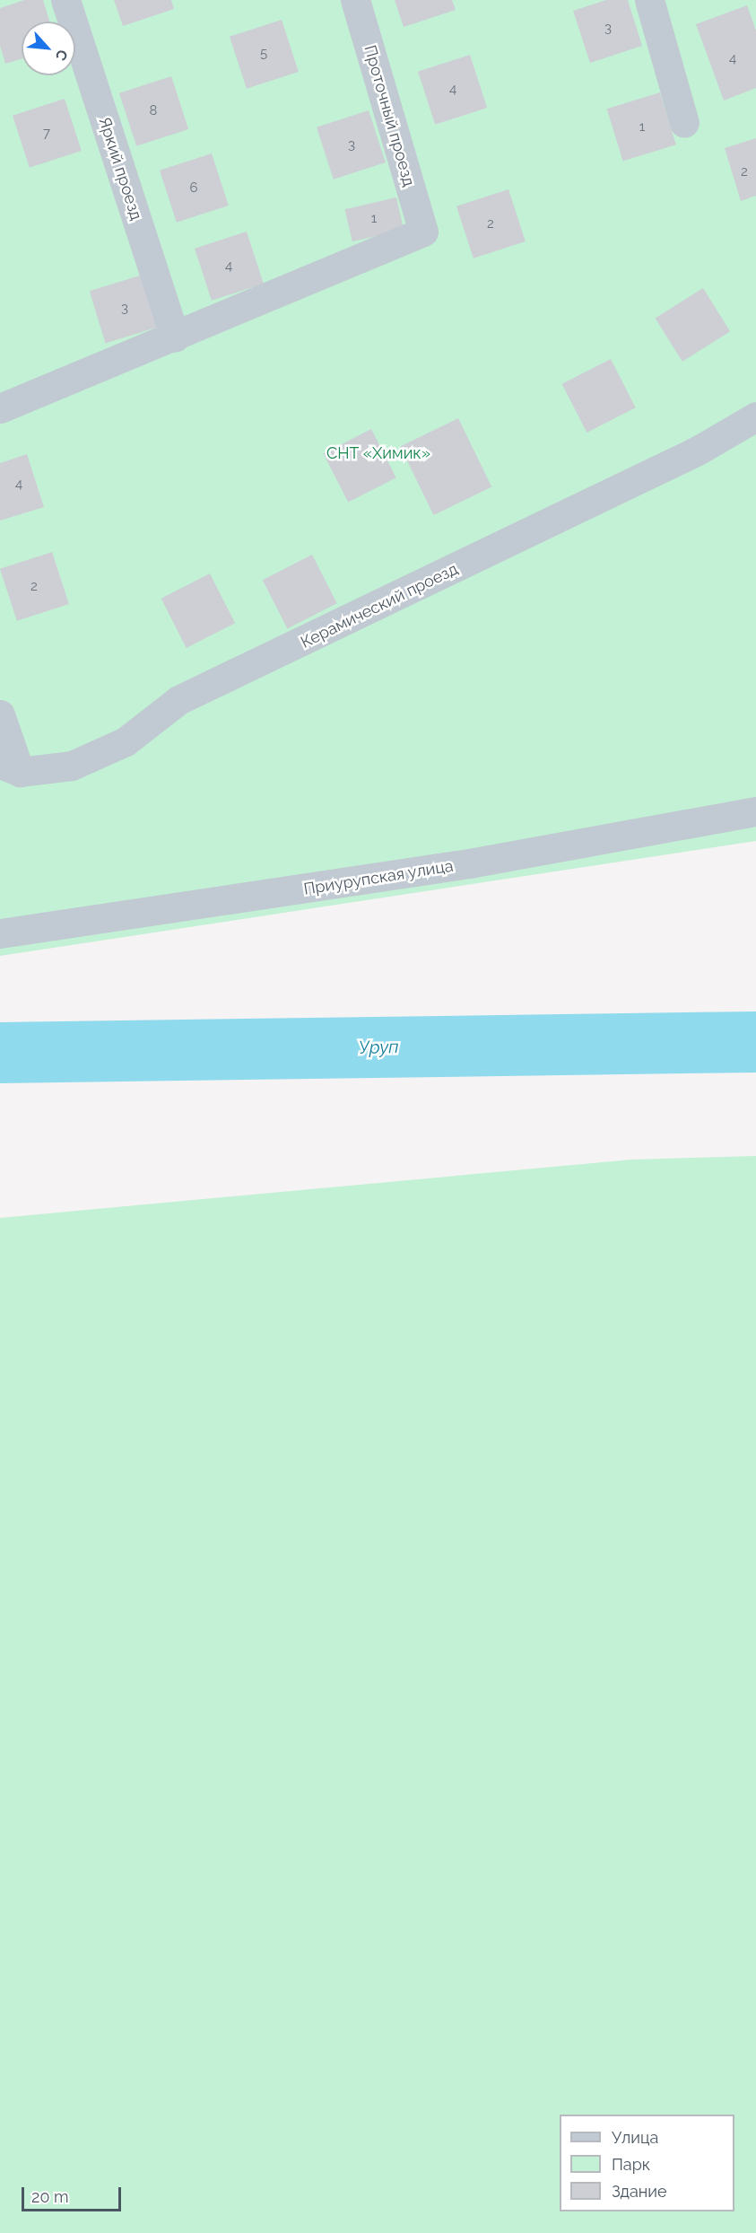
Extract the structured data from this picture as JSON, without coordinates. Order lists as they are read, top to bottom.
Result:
{
  "streets": {
    "street": [
      "Проточный проезд",
      "Яркий проезд",
      "Керамический проезд",
      "Приурупская улица"
    ]
  },
  "crossings": [
    ["Проточный проезд", "Яркий проезд"]
  ],
  "water": ["Уруп"],
  "parks": ["СНТ «Химик»"],
  "house_numbers": [
    "3",
    "5",
    "4",
    "4",
    "8",
    "1",
    "7",
    "3",
    "2",
    "6",
    "1",
    "2",
    "4",
    "3",
    "4",
    "2"
  ],
  "legend": ["Улица", "Парк", "Здание"],
  "scale_bar": "20 m",
  "north": "bottom right"
}
